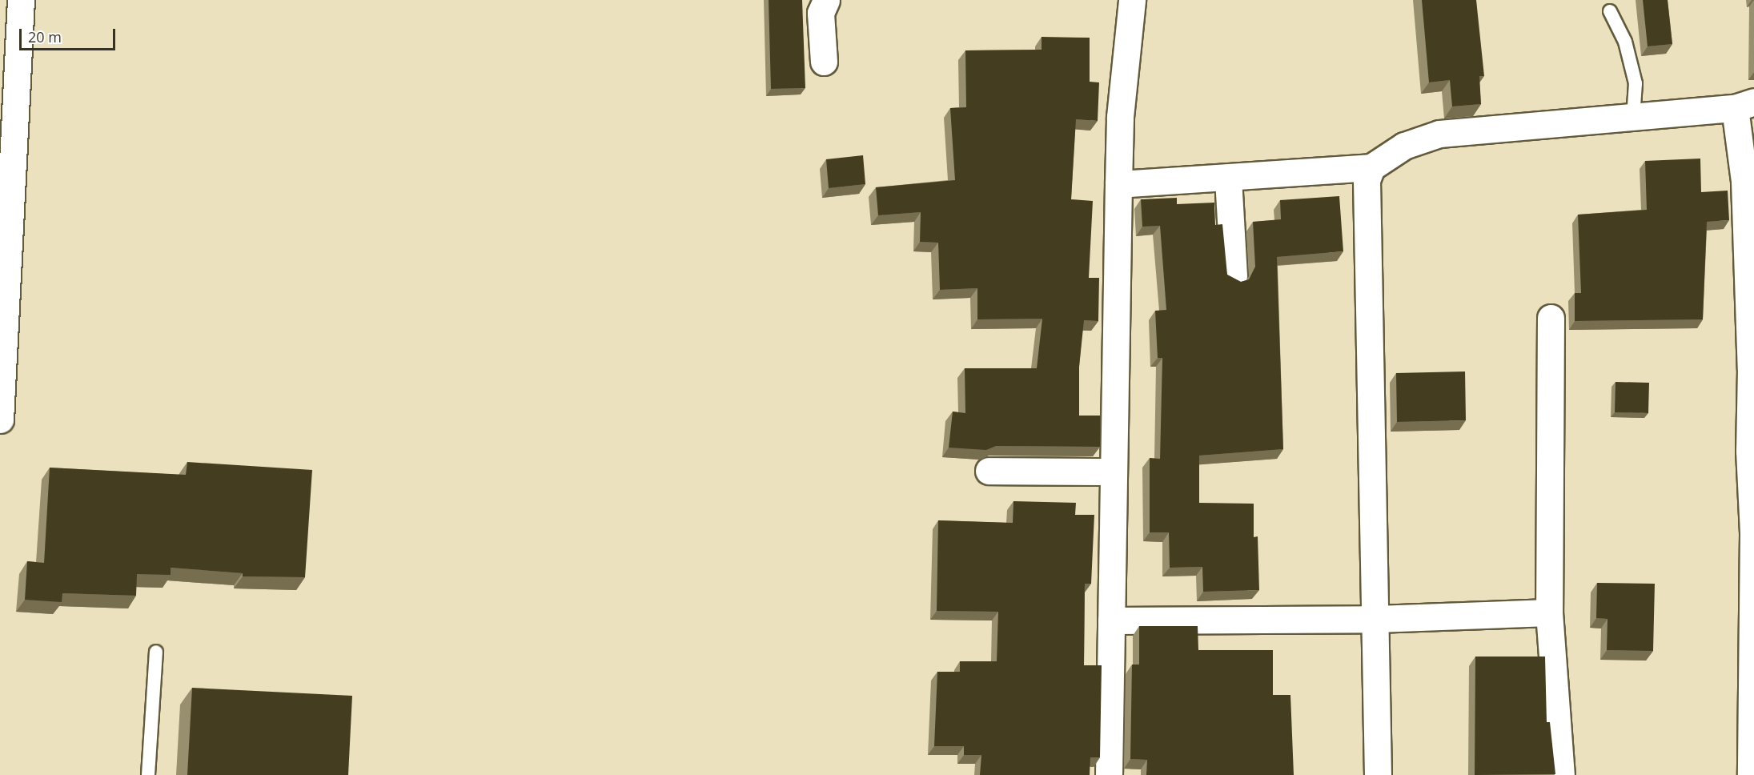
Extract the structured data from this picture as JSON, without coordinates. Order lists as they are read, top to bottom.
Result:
{
  "scale_bar": "20 m"
}
